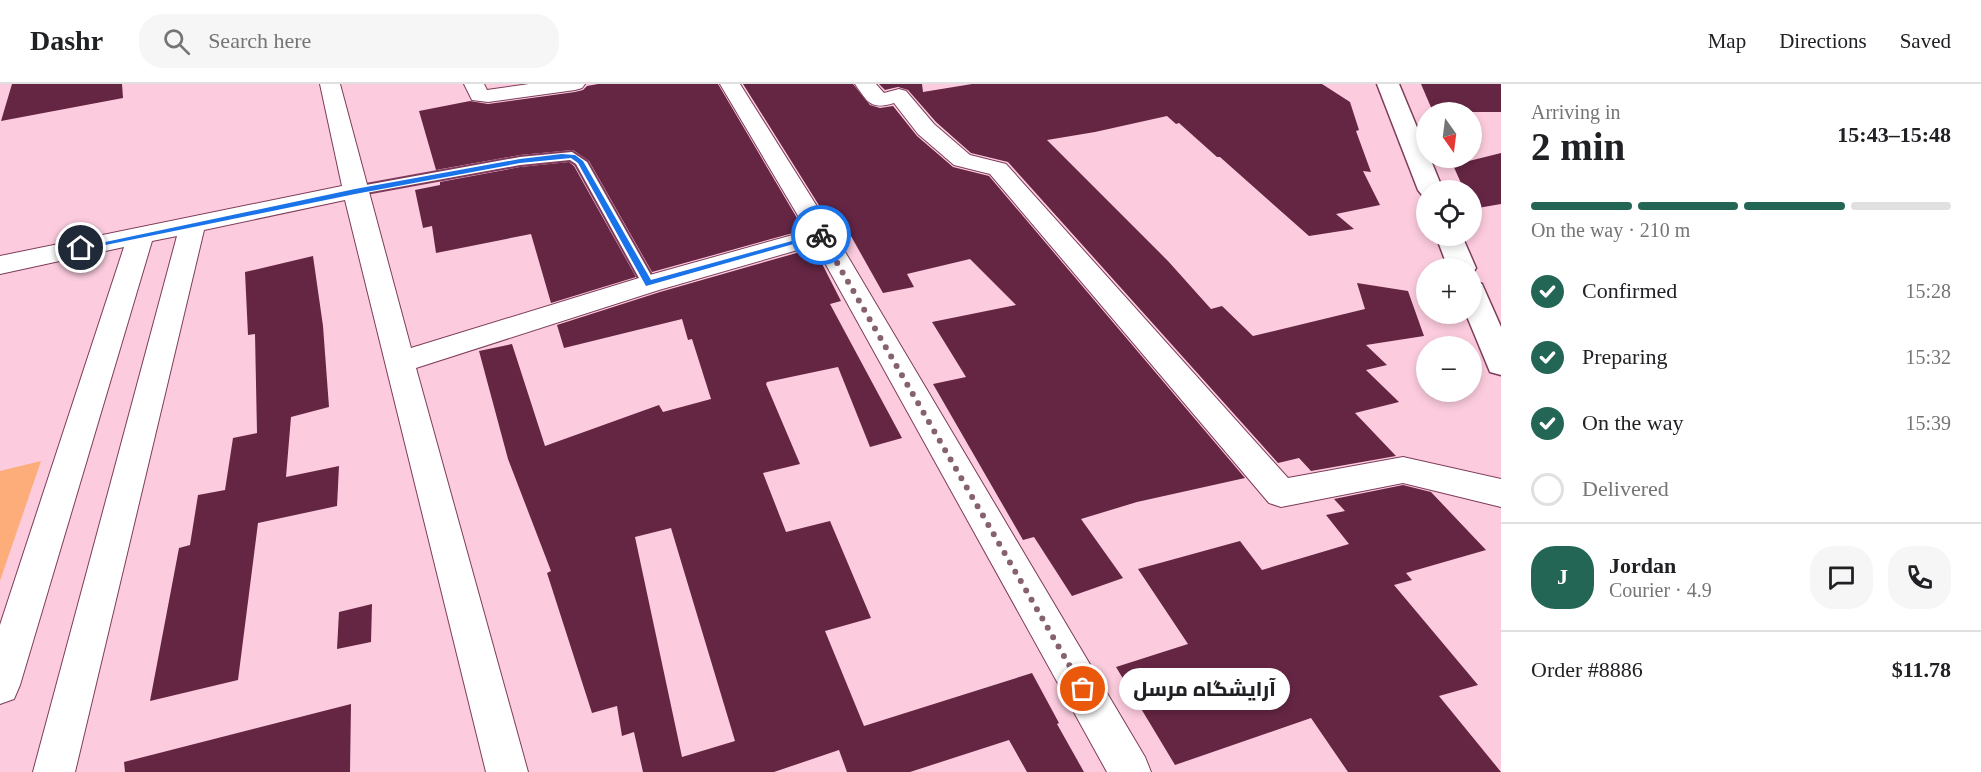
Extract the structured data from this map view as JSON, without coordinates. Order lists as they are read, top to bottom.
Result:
{
  "places": ["آرایشگاه مرسل"],
  "north": "bottom",
  "page": {
    "header": "Dashr",
    "search": "Search here",
    "nav": ["Map", "Directions", "Saved"],
    "heading": ["2 min", "Arriving in", "15:43–15:48"],
    "panel": [
      "Jordan",
      "Courier · 4.9",
      "Order #8886",
      "$11.78"
    ],
    "map_buttons": ["+", "−"],
    "bar": "On the way · 210 m",
    "list": [
      ["Confirmed", "15:28"],
      ["Preparing", "15:32"],
      ["On the way", "15:39"],
      "Delivered"
    ],
    "round": "J",
    "bubble": "آرایشگاه مرسل"
  }
}
